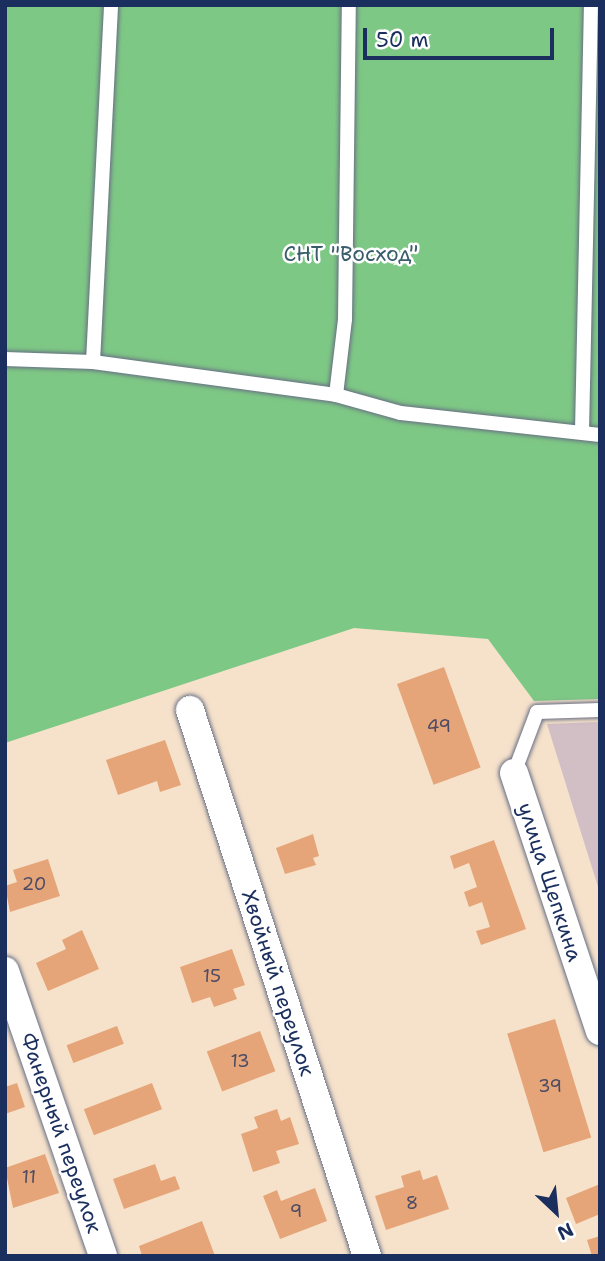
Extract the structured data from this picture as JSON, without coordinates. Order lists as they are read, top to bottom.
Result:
{
  "streets": {
    "street": ["улица Щепкина", "Хвойный переулок", "Фанерный переулок"]
  },
  "parks": ["СНТ \"Восход\""],
  "house_numbers": [
    "49",
    "20",
    "15",
    "13",
    "39",
    "11",
    "8",
    "9"
  ],
  "scale_bar": "50 m",
  "north": "bottom right"
}
